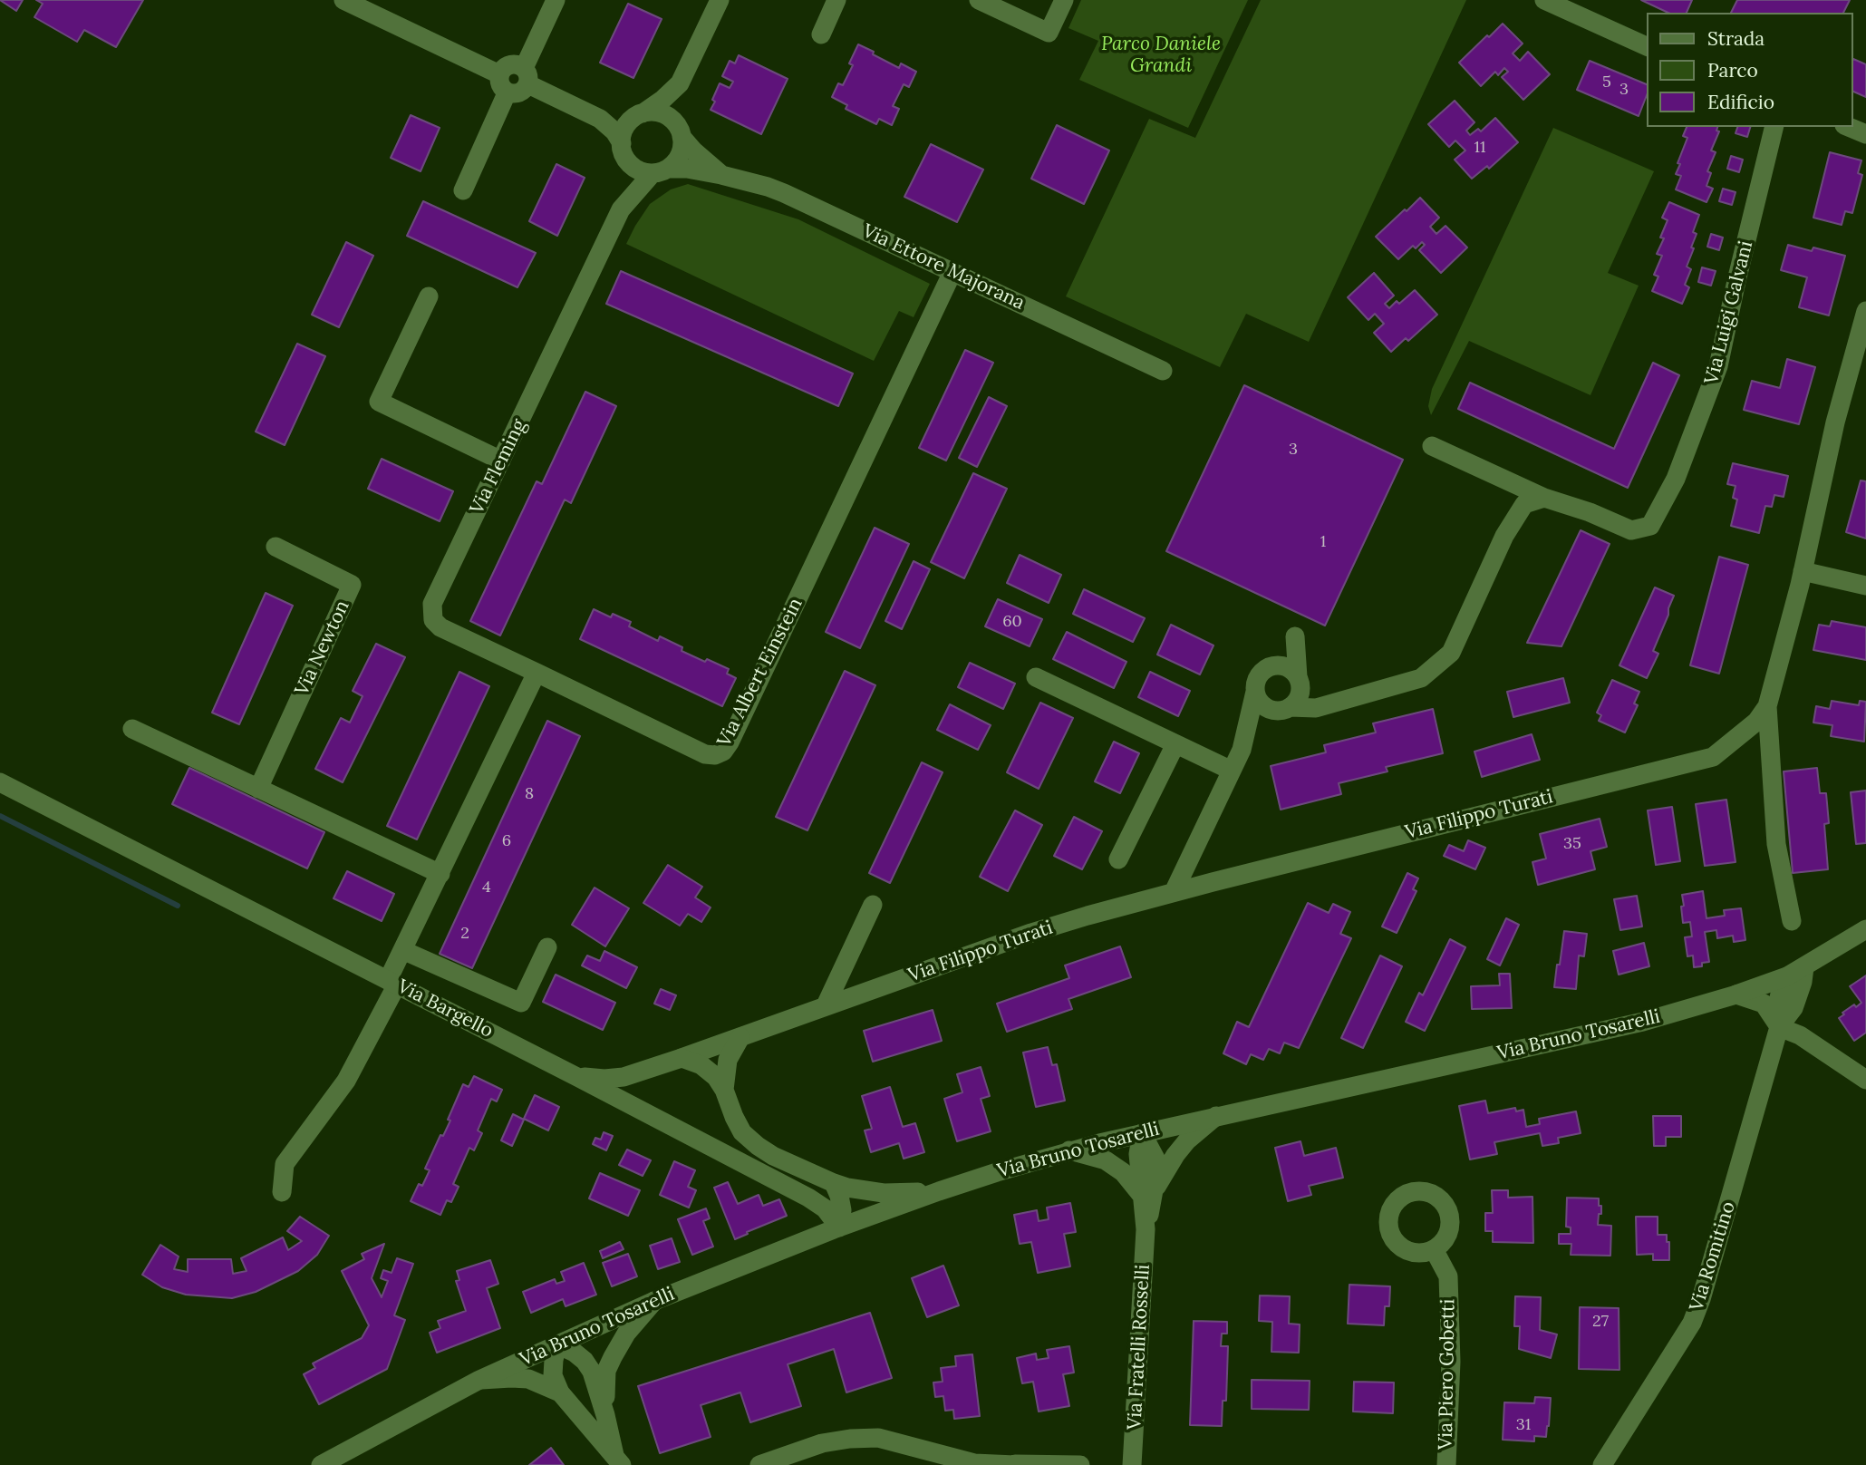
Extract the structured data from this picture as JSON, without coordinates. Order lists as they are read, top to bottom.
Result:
{
  "streets": {
    "street": [
      "Via Ettore Majorana",
      "Via Luigi Galvani",
      "Via Fleming",
      "Via Newton",
      "Via Albert Einstein",
      "Via Filippo Turati",
      "Via Bargello",
      "Via Bruno Tosarelli",
      "Via Romitino",
      "Via Fratelli Rosselli",
      "Via Piero Gobetti"
    ]
  },
  "crossings": [
    ["Via Ettore Majorana", "Via Fleming"],
    ["Via Ettore Majorana", "Via Albert Einstein"],
    ["Via Fleming", "Via Albert Einstein"],
    ["Via Filippo Turati", "Via Bargello"],
    ["Via Bargello", "Via Bruno Tosarelli"],
    ["Via Bruno Tosarelli", "Via Romitino"],
    ["Via Bruno Tosarelli", "Via Fratelli Rosselli"]
  ],
  "parks": ["Parco Daniele Grandi"],
  "house_numbers": [
    "5",
    "3",
    "11",
    "3",
    "1",
    "60",
    "8",
    "6",
    "35",
    "4",
    "2",
    "27",
    "31"
  ],
  "legend": ["Strada", "Parco", "Edificio"]
}
